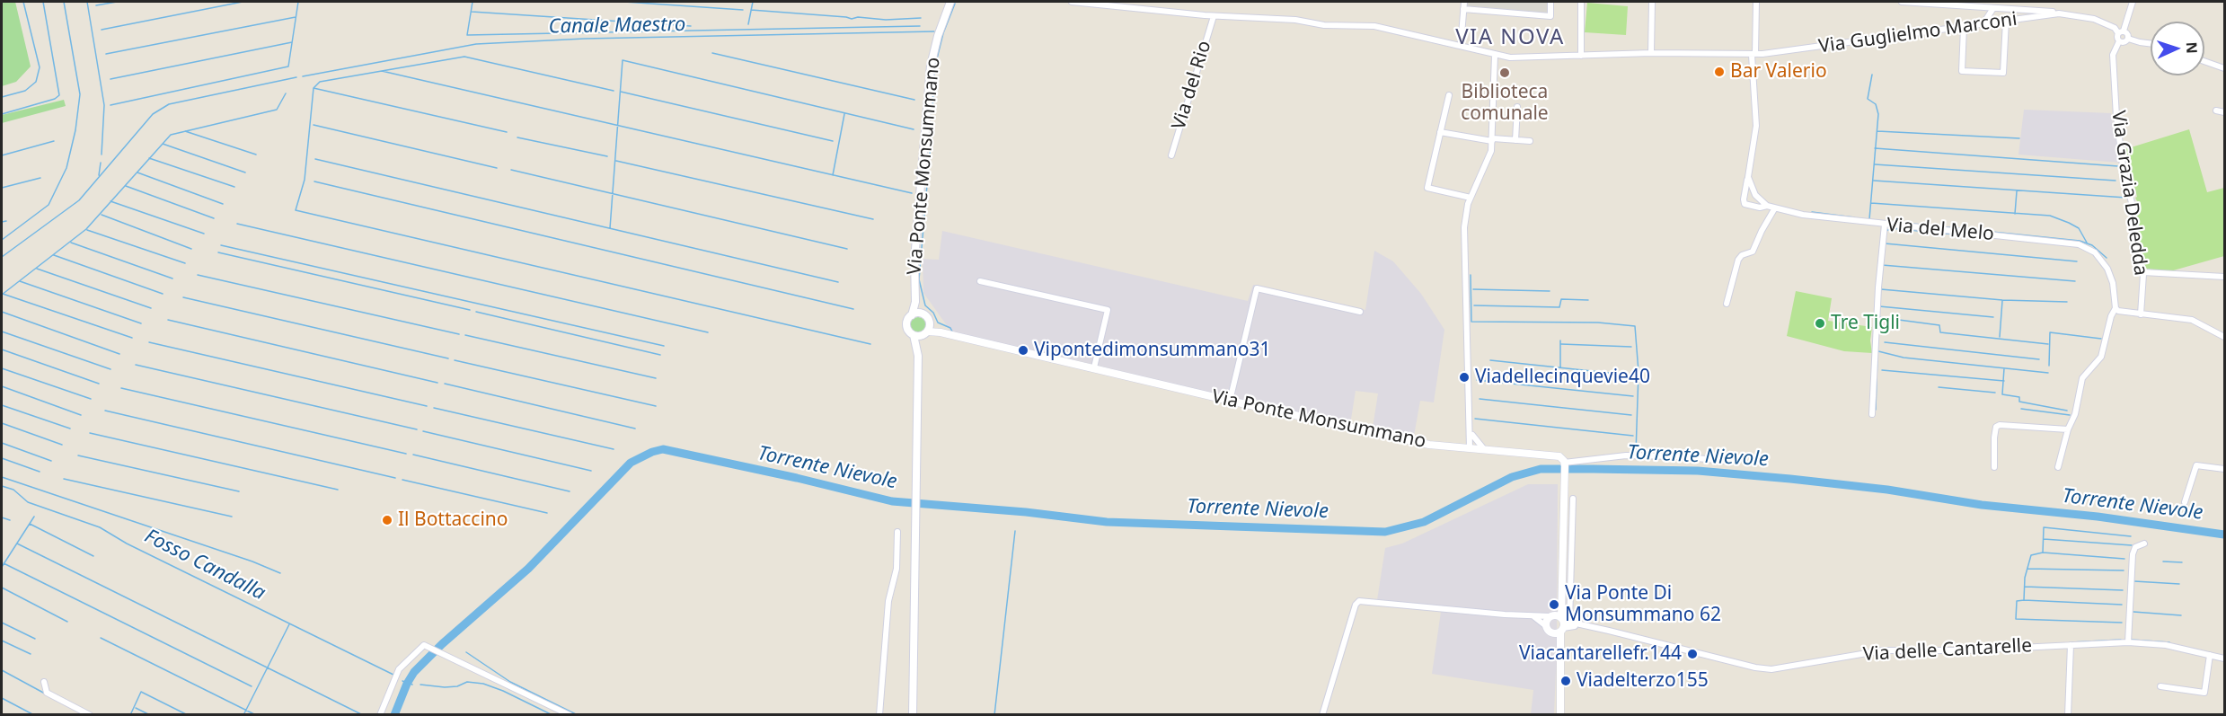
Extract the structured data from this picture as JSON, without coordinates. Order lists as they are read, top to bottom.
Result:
{
  "streets": {
    "main road": ["Via Ponte Monsummano"],
    "street": [
      "Via Guglielmo Marconi",
      "Via del Rio",
      "Via Grazia Deledda",
      "Via del Melo",
      "Via delle Cantarelle"
    ]
  },
  "crossings": [
    ["Via Guglielmo Marconi", "Via del Rio"],
    ["Via Guglielmo Marconi", "Via Grazia Deledda"]
  ],
  "districts": ["VIA NOVA"],
  "water": ["Canale Maestro", "Torrente Nievole", "Fosso Candalla"],
  "places": [
    "Bar Valerio",
    "Biblioteca comunale",
    "Tre Tigli",
    "Vipontedimonsummano31",
    "Viadellecinquevie40",
    "Il Bottaccino",
    "Via Ponte Di Monsummano 62",
    "Viacantarellefr.144",
    "Viadelterzo155"
  ],
  "north": "right"
}
